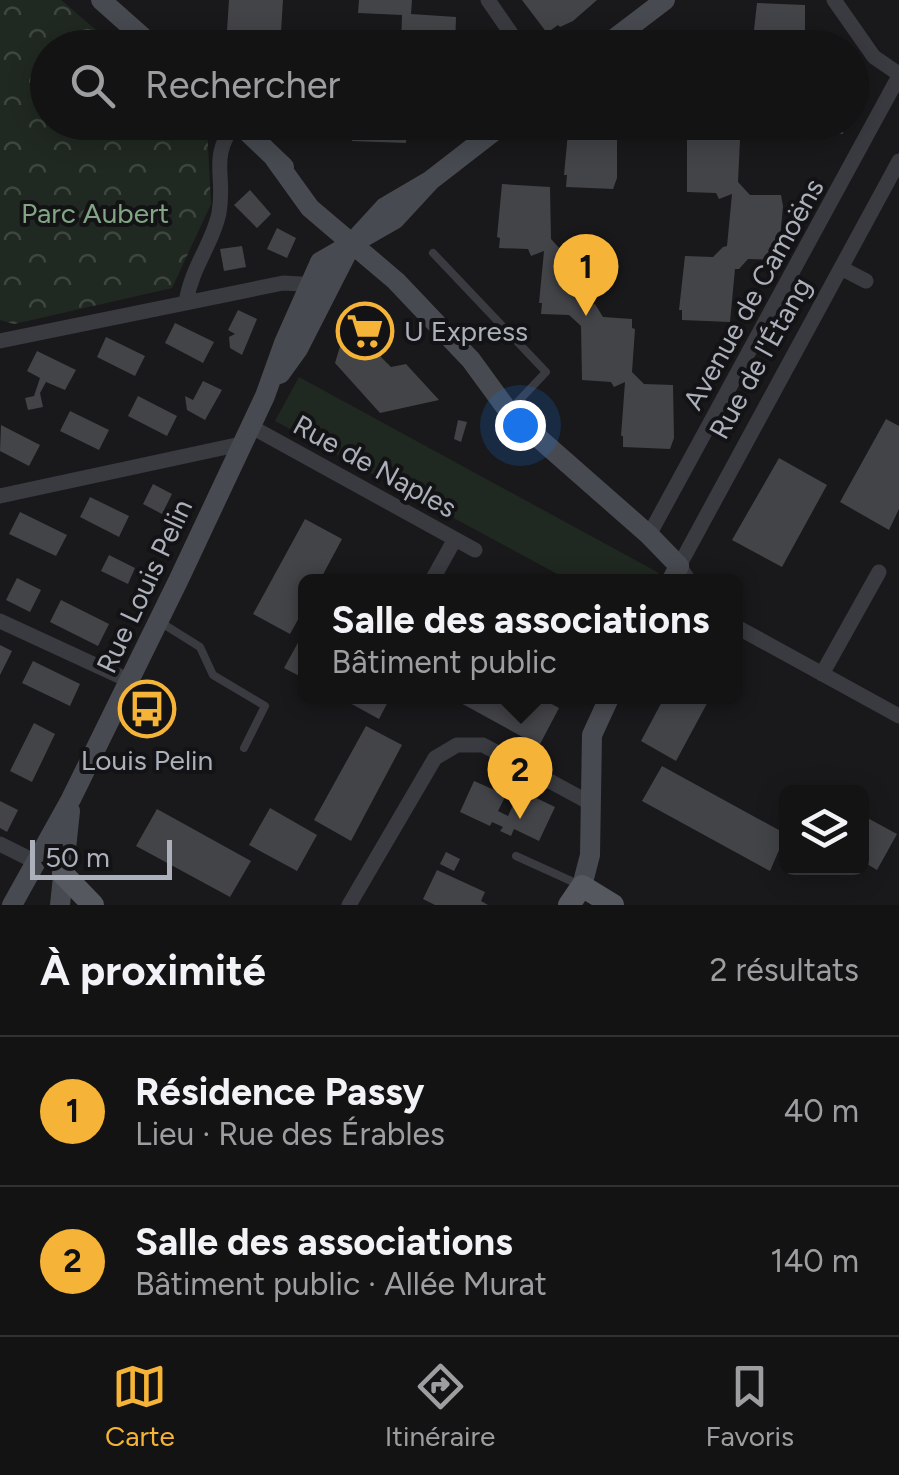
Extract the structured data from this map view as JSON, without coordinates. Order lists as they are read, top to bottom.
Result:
{
  "streets": {
    "street": [
      "Avenue de Camoëns",
      "Rue de l'Étang",
      "Rue de Naples",
      "Rue Louis Pelin"
    ]
  },
  "crossings": [
    ["Rue de Naples", "Rue Louis Pelin"]
  ],
  "parks": ["Parc Aubert"],
  "places": {
    "supermarket": ["U Express"],
    "bus stop": ["Louis Pelin"]
  },
  "scale_bar": "50 m",
  "page": {
    "search": "Rechercher",
    "pins": ["1", "2"],
    "popup": ["Salle des associations", "Bâtiment public"],
    "scale": "50 m",
    "heading": ["À proximité", "2 résultats"],
    "list": [
      {
        "mark": "1",
        "name": "Résidence Passy",
        "note": "Lieu · Rue des Érables",
        "value": "40 m"
      },
      {
        "mark": "2",
        "name": "Salle des associations",
        "note": "Bâtiment public · Allée Murat",
        "value": "140 m"
      }
    ],
    "nav": ["Carte", "Itinéraire", "Favoris"]
  }
}
